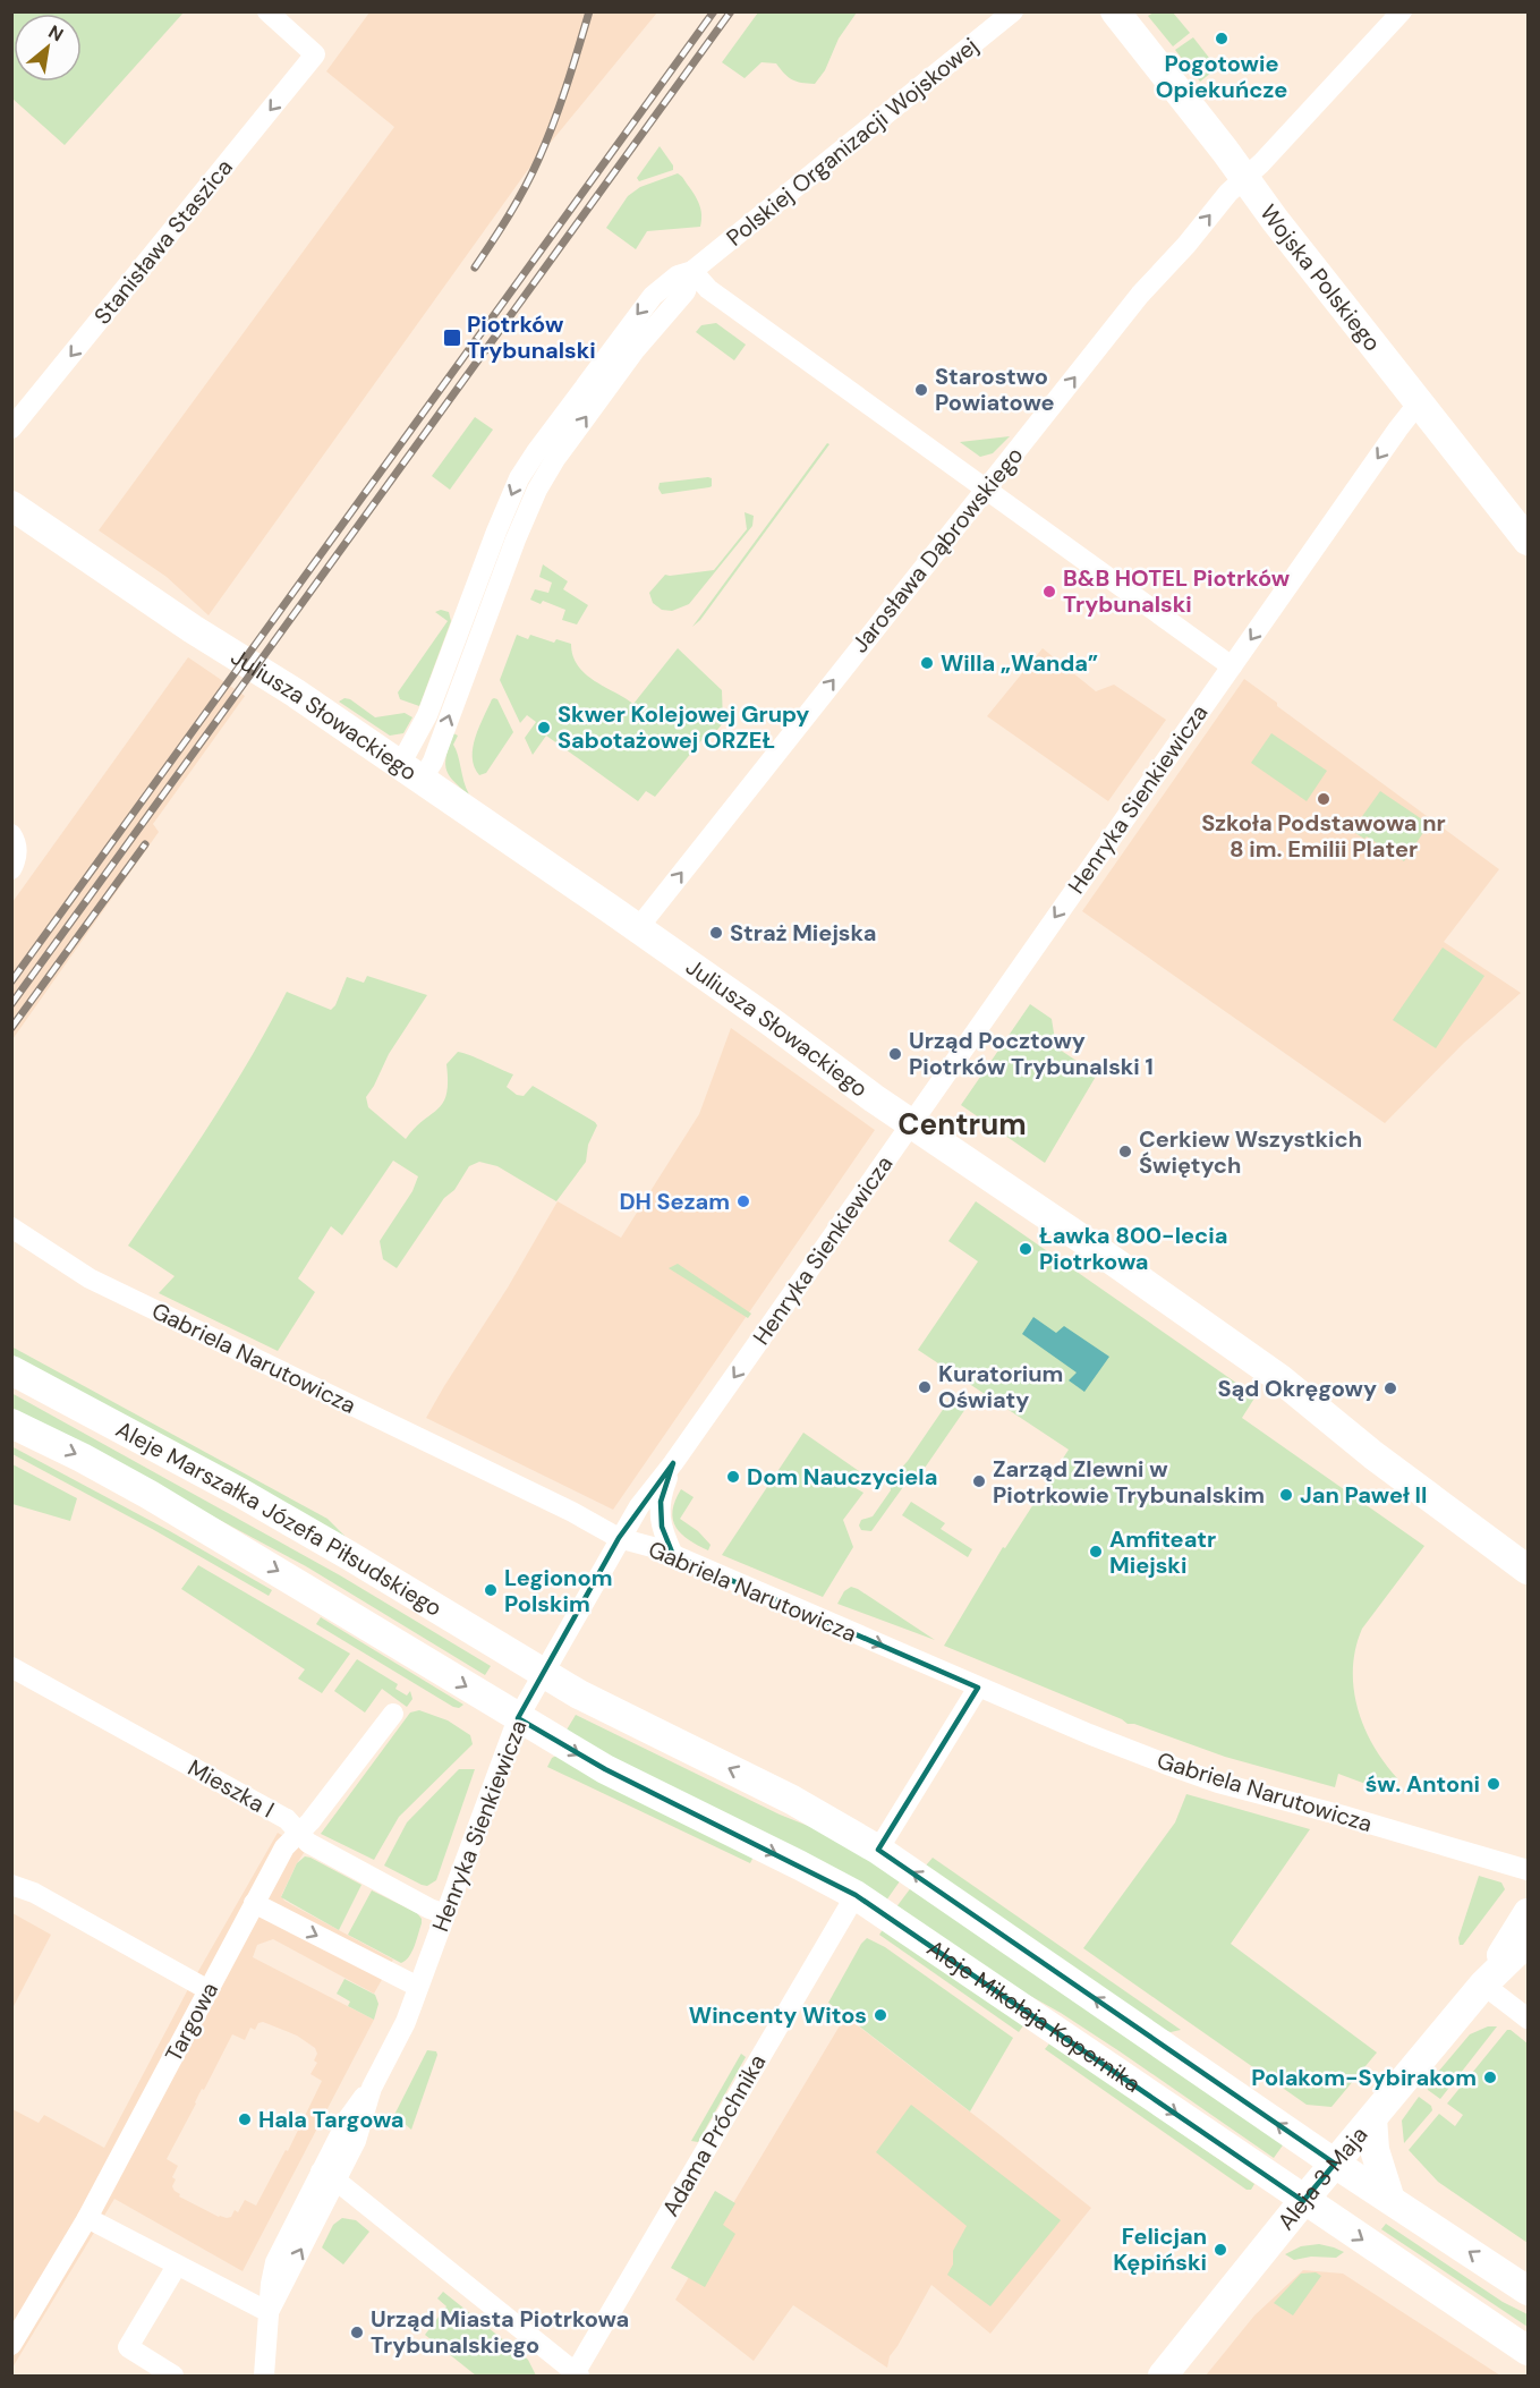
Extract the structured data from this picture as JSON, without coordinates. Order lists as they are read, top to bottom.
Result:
{
  "streets": {
    "main road": [
      "Wojska Polskiego",
      "Juliusza Słowackiego",
      "Aleje Marszałka Józefa Piłsudskiego",
      "Aleje Mikołaja Kopernika",
      "Aleja 3 Maja"
    ],
    "street": [
      "Polskiej Organizacji Wojskowej",
      "Stanisława Staszica",
      "Jarosława Dąbrowskiego",
      "Henryka Sienkiewicza",
      "Gabriela Narutowicza",
      "Mieszka I",
      "Targowa",
      "Adama Próchnika"
    ]
  },
  "crossings": [
    ["Polskiej Organizacji Wojskowej", "Juliusza Słowackiego"],
    ["Wojska Polskiego", "Jarosława Dąbrowskiego"],
    ["Wojska Polskiego", "Henryka Sienkiewicza"],
    ["Jarosława Dąbrowskiego", "Juliusza Słowackiego"],
    ["Juliusza Słowackiego", "Henryka Sienkiewicza"],
    ["Henryka Sienkiewicza", "Gabriela Narutowicza"],
    ["Henryka Sienkiewicza", "Aleje Marszałka Józefa Piłsudskiego"],
    ["Henryka Sienkiewicza", "Mieszka I"],
    ["Henryka Sienkiewicza", "Aleje Mikołaja Kopernika"],
    ["Aleje Marszałka Józefa Piłsudskiego", "Aleje Mikołaja Kopernika"],
    ["Mieszka I", "Targowa"],
    ["Aleje Mikołaja Kopernika", "Adama Próchnika"],
    ["Aleje Mikołaja Kopernika", "Aleja 3 Maja"]
  ],
  "one_way": ["Stanisława Staszica", "Jarosława Dąbrowskiego", "Henryka Sienkiewicza"],
  "districts": ["Centrum"],
  "places": {
    "other": [
      "Pogotowie Opiekuńcze",
      "Starostwo Powiatowe",
      "B&B HOTEL Piotrków Trybunalski",
      "Willa „Wanda”",
      "Skwer Kolejowej Grupy Sabotażowej ORZEŁ",
      "Szkoła Podstawowa nr 8 im. Emilii Plater",
      "Straż Miejska",
      "Urząd Pocztowy Piotrków Trybunalski 1",
      "Cerkiew Wszystkich Świętych",
      "DH Sezam",
      "Ławka 800-lecia Piotrkowa",
      "Kuratorium Oświaty",
      "Sąd Okręgowy",
      "Dom Nauczyciela",
      "Zarząd Zlewni w Piotrkowie Trybunalskim",
      "Jan Paweł II",
      "Amfiteatr Miejski",
      "Legionom Polskim",
      "św. Antoni",
      "Wincenty Witos",
      "Polakom-Sybirakom",
      "Hala Targowa",
      "Felicjan Kępiński",
      "Urząd Miasta Piotrkowa Trybunalskiego"
    ],
    "transit": ["Piotrków Trybunalski"]
  },
  "north": "top right"
}
